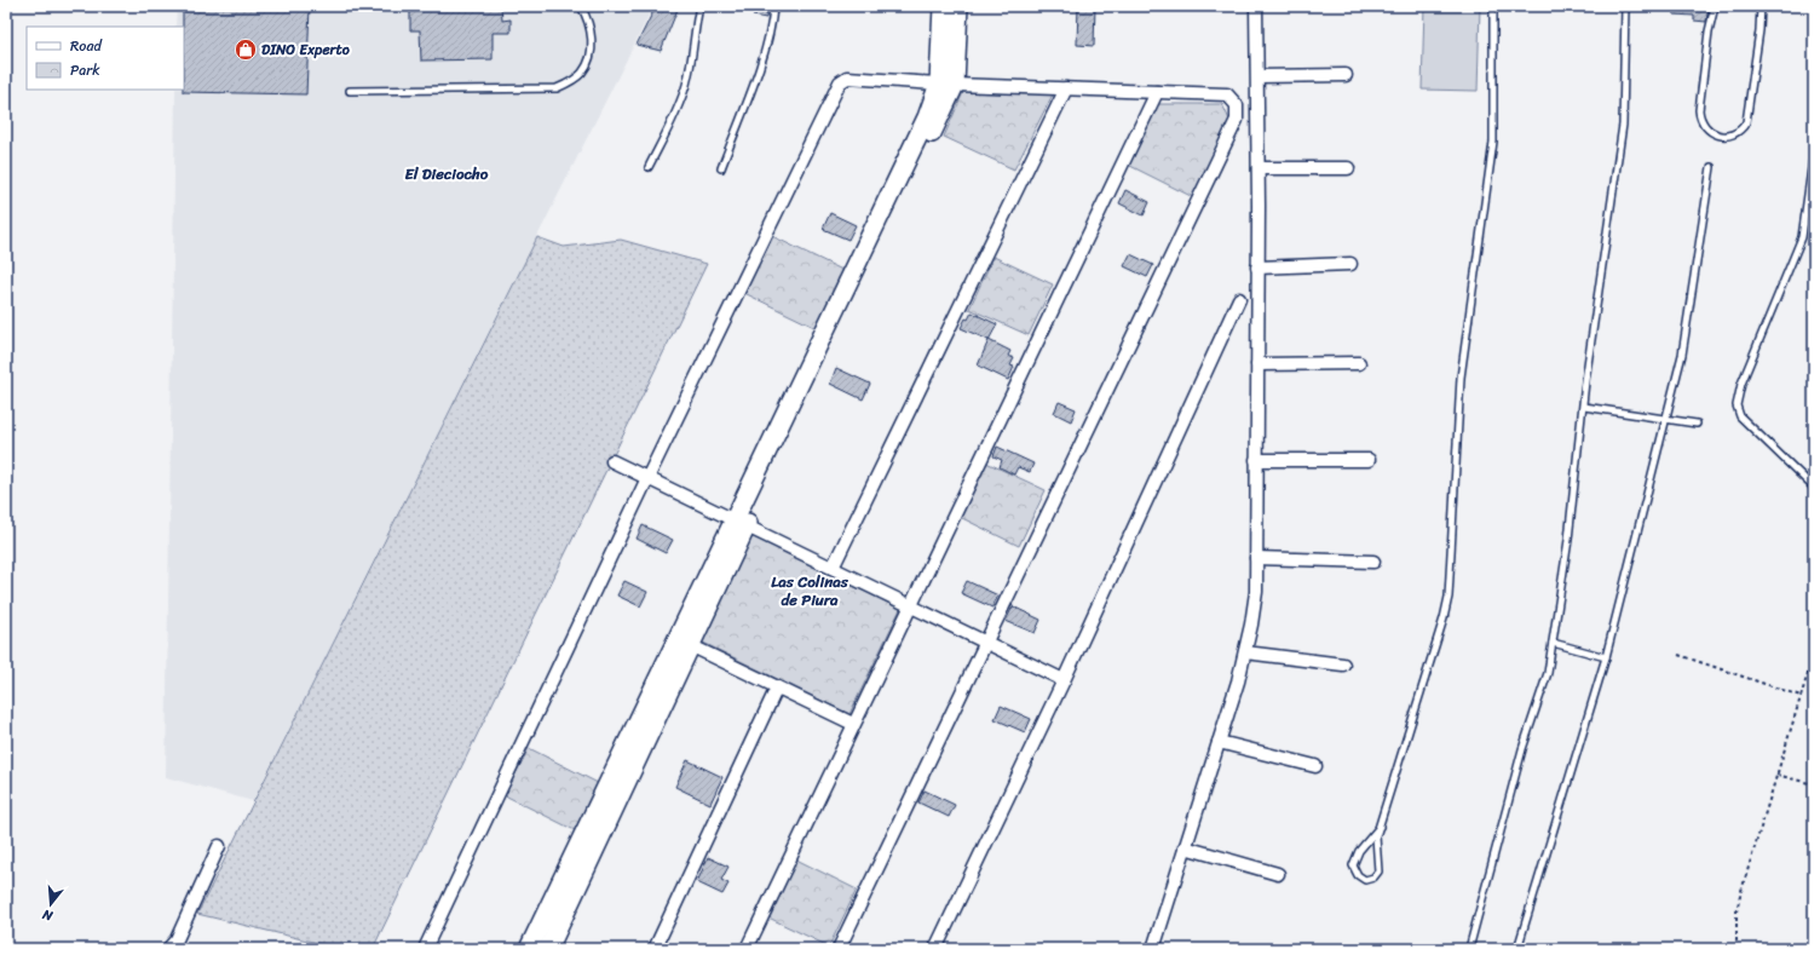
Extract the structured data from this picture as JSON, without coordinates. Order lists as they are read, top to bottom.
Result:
{
  "districts": ["El Dieciocho", "Las Colinas de Piura"],
  "places": {
    "shop": ["DINO Experto"]
  },
  "legend": ["Road", "Park"],
  "north": "bottom"
}
